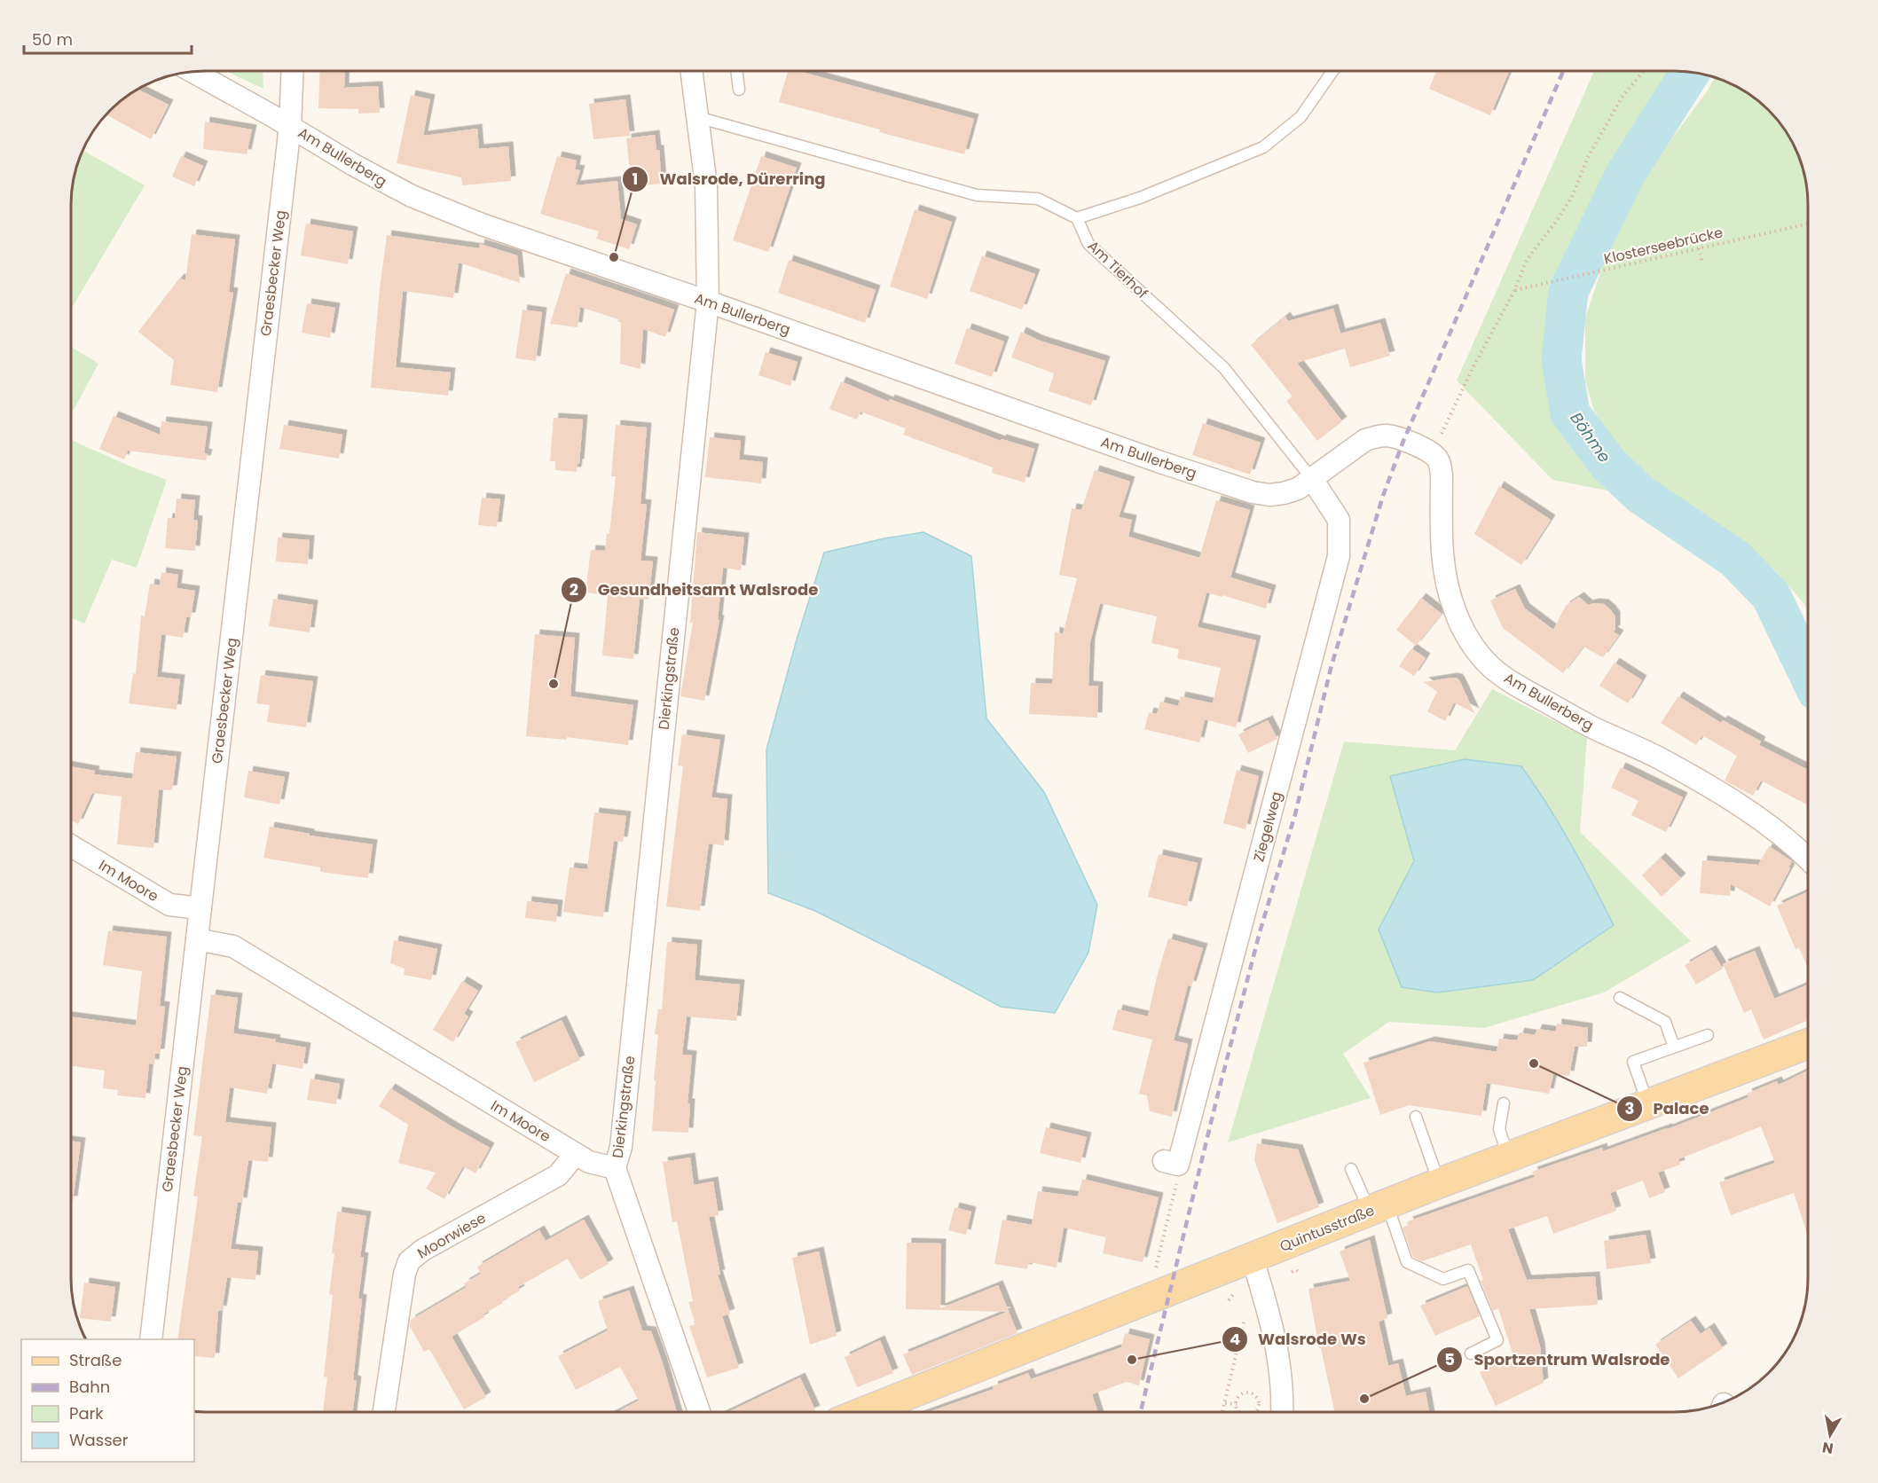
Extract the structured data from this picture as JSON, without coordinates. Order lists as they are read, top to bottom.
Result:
{
  "streets": {
    "main road": ["Quintusstraße"],
    "street": [
      "Am Bullerberg",
      "Graesbecker Weg",
      "Dierkingstraße",
      "Ziegelweg",
      "Im Moore",
      "Moorwiese"
    ],
    "lane": ["Am Tierhof"],
    "path": ["Klosterseebrücke"]
  },
  "crossings": [
    ["Am Bullerberg", "Am Tierhof"],
    ["Am Bullerberg", "Graesbecker Weg"],
    ["Am Bullerberg", "Dierkingstraße"],
    ["Am Bullerberg", "Ziegelweg"],
    ["Am Tierhof", "Ziegelweg"],
    ["Graesbecker Weg", "Im Moore"],
    ["Dierkingstraße", "Im Moore"],
    ["Im Moore", "Moorwiese"]
  ],
  "water": ["Böhme"],
  "places": [
    "Walsrode, Dürerring",
    "Gesundheitsamt Walsrode",
    "Palace",
    "Walsrode Ws",
    "Sportzentrum Walsrode"
  ],
  "legend": [
    "Straße",
    "Bahn",
    "Park",
    "Wasser"
  ],
  "scale_bar": "50 m",
  "north": "bottom"
}
